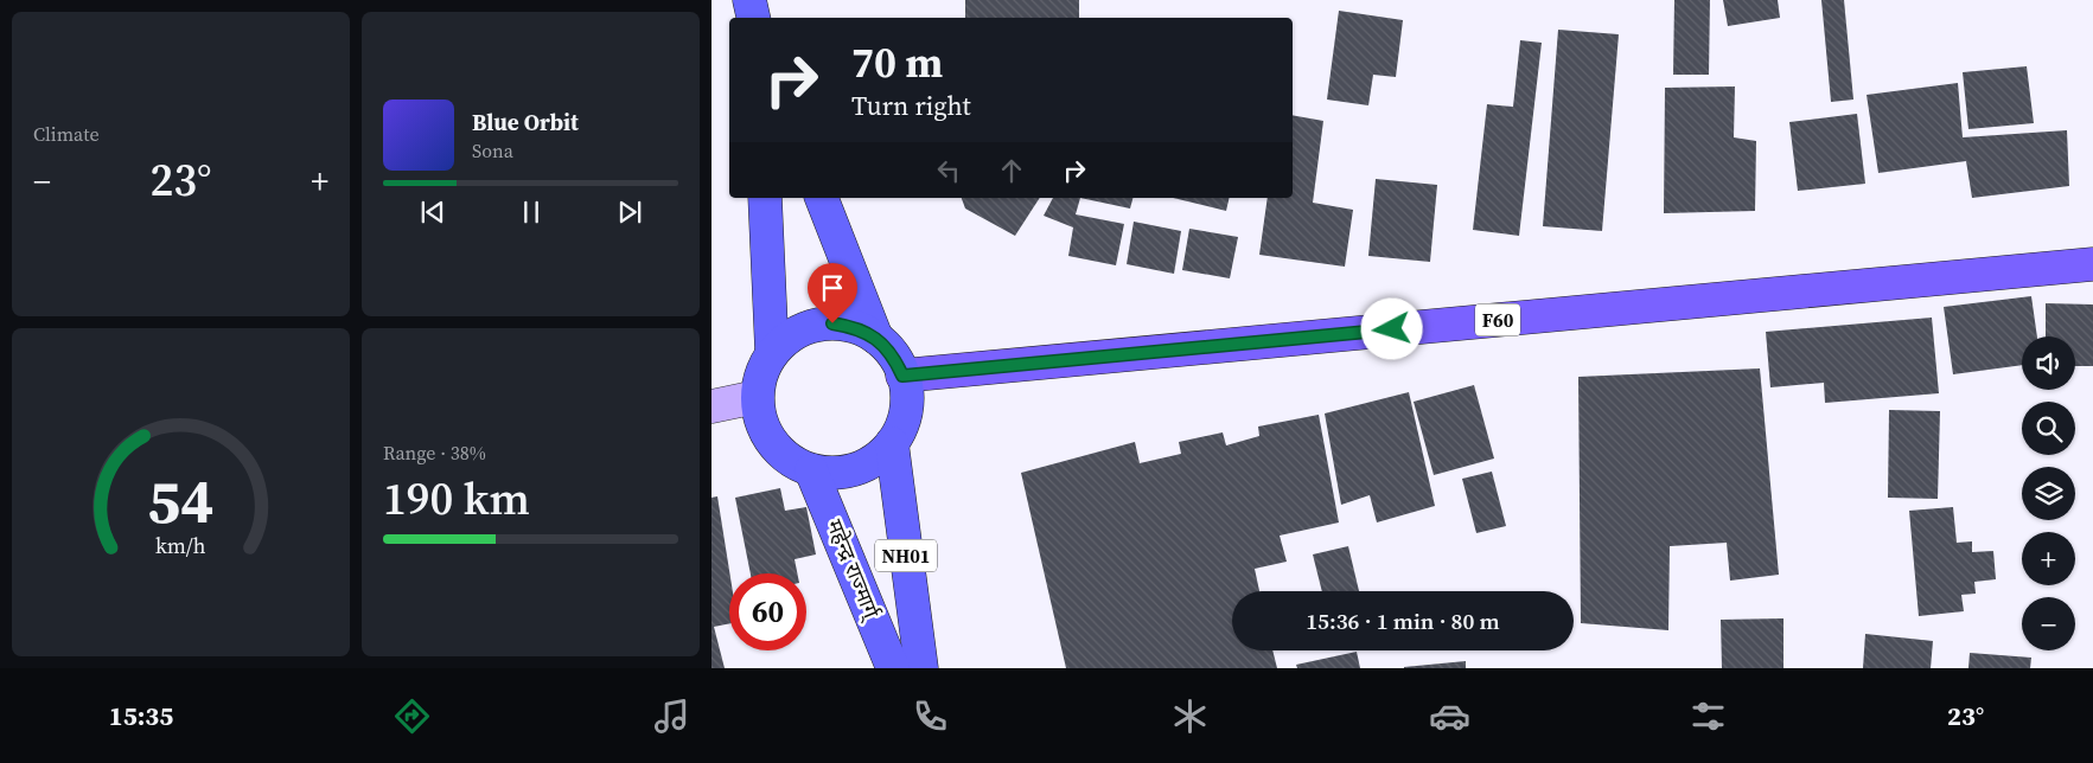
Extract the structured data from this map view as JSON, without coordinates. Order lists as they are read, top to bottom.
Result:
{
  "streets": {
    "highway": ["NH01", "महेन्द्र राज्मार्ग्"],
    "main road": ["F60"]
  },
  "crossings": [
    ["F60", "महेन्द्र राज्मार्ग्"]
  ],
  "page": {
    "tile": [
      "Climate",
      ["Range · 38%", "190 km"]
    ],
    "turn": ["70 m", "Turn right"],
    "song": ["Blue Orbit", "Sona"],
    "heat": ["−", "23°", "+"],
    "map_buttons": ["+", "−"],
    "limit": "60",
    "trip": "15:36 · 1 min · 80 m",
    "tabs": ["15:35", "23°"],
    "gauge": ["54", "km/h"]
  }
}
